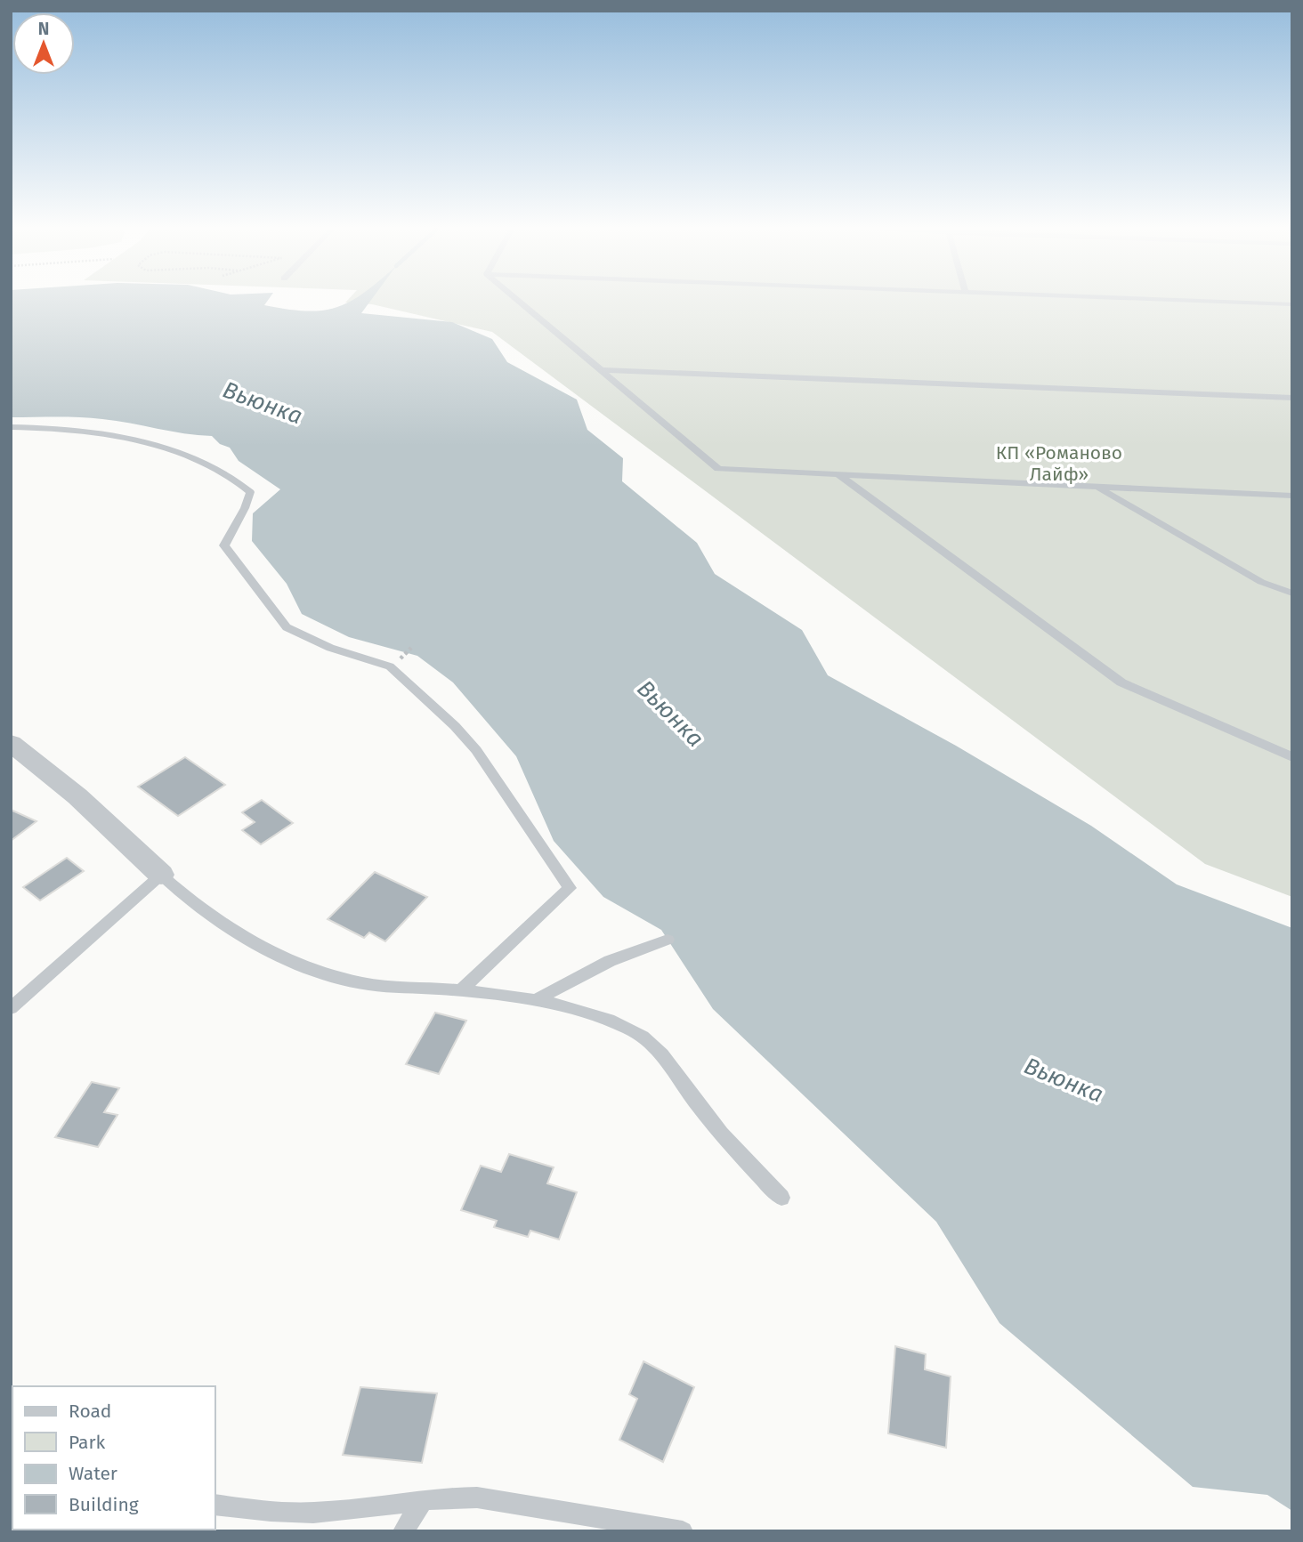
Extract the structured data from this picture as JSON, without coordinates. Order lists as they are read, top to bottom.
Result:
{
  "water": ["Вьюнка"],
  "parks": ["КП «Романово Лайф»"],
  "legend": [
    "Road",
    "Park",
    "Water",
    "Building"
  ],
  "north": "top"
}
